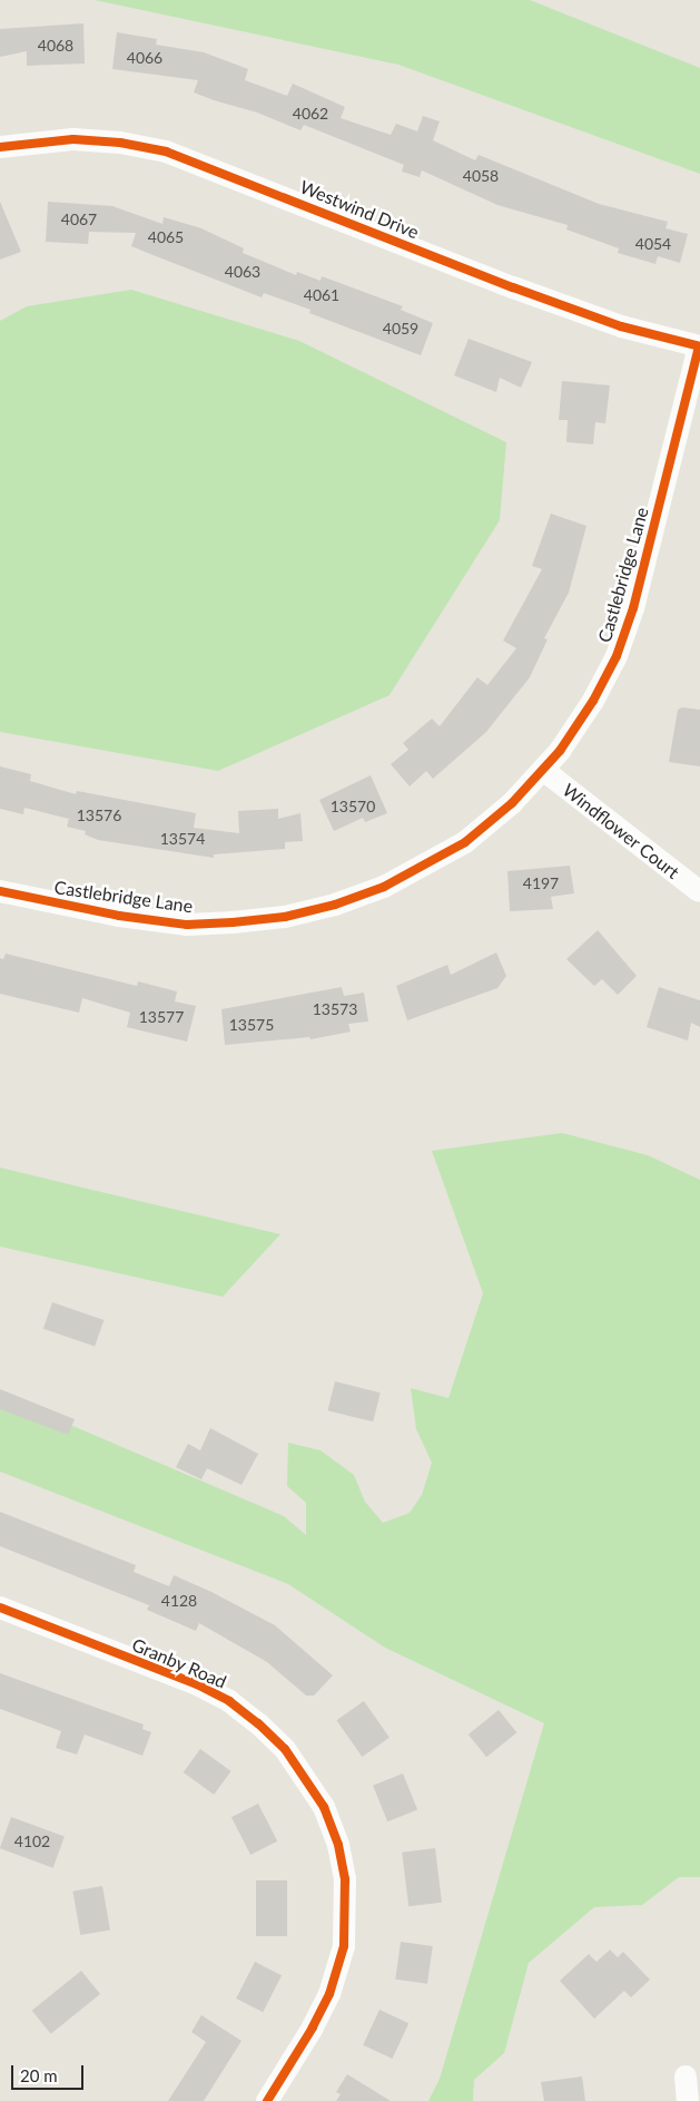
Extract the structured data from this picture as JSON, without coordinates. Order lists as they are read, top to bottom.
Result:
{
  "streets": {
    "street": [
      "Westwind Drive",
      "Castlebridge Lane",
      "Windflower Court",
      "Granby Road"
    ]
  },
  "crossings": [
    ["Westwind Drive", "Castlebridge Lane"],
    ["Castlebridge Lane", "Windflower Court"]
  ],
  "house_numbers": [
    "4068",
    "4066",
    "4062",
    "4058",
    "4067",
    "4065",
    "4054",
    "4063",
    "4061",
    "4059",
    "13570",
    "13576",
    "13574",
    "4197",
    "13573",
    "13577",
    "13575",
    "4128",
    "4102"
  ],
  "scale_bar": "20 m"
}
